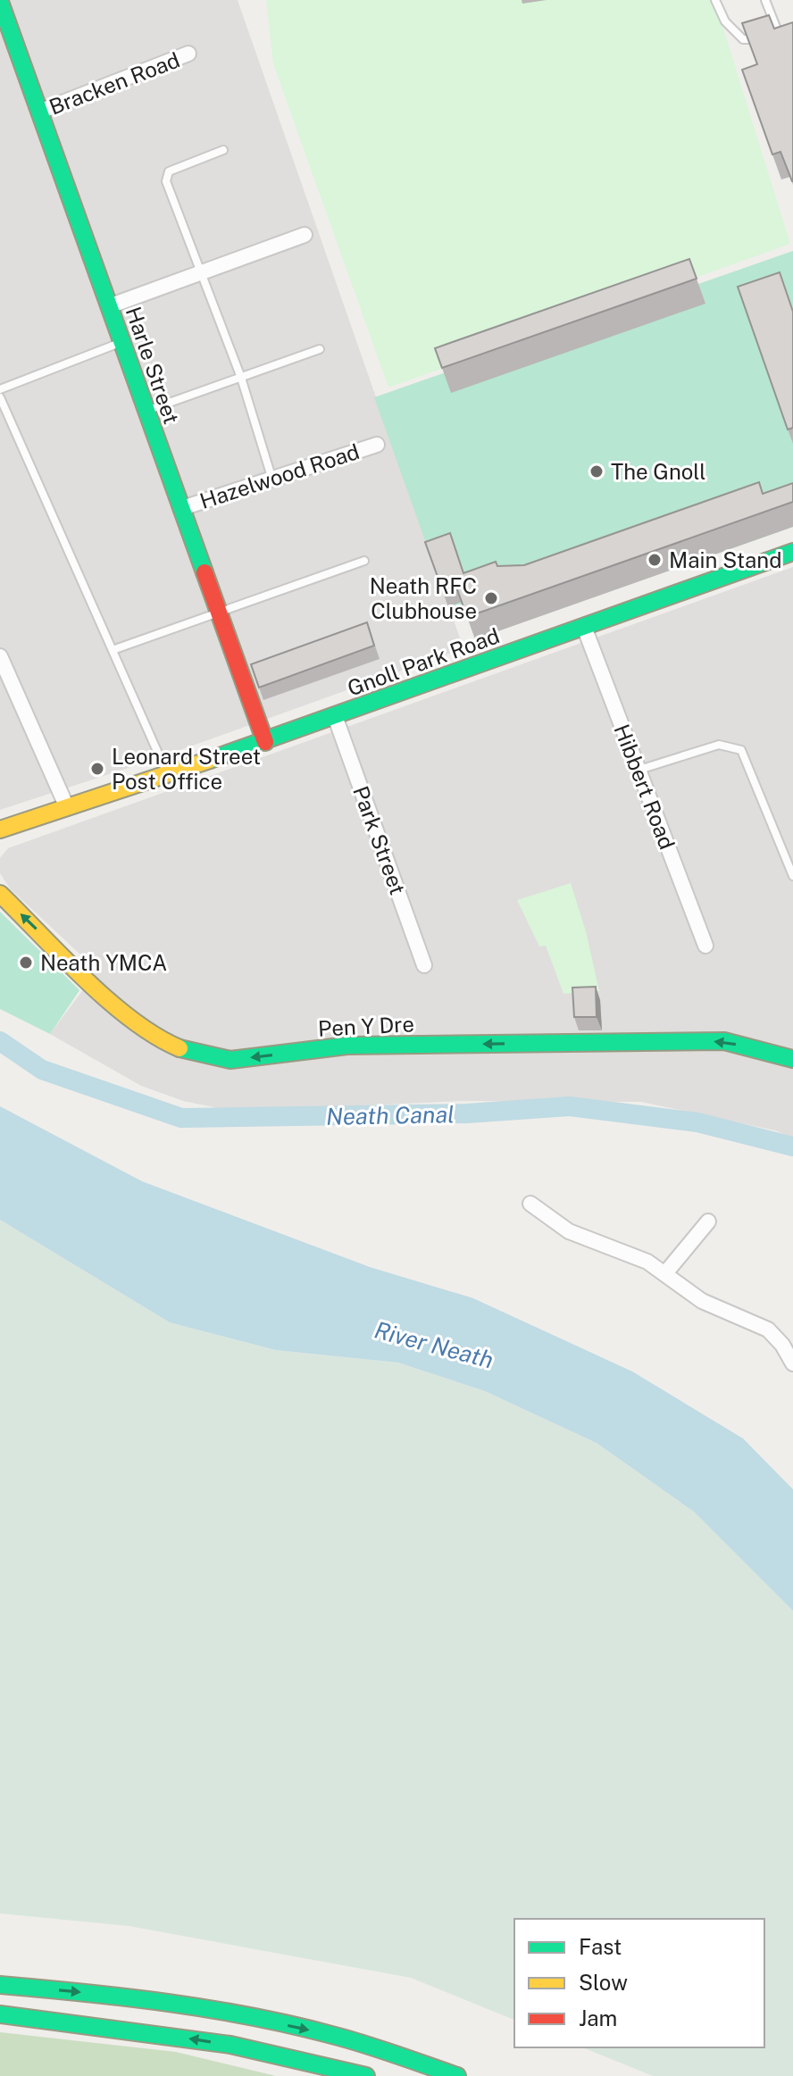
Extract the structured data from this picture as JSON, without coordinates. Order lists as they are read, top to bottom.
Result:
{
  "streets": {
    "main road": ["Harle Street", "Gnoll Park Road", "Pen Y Dre"],
    "street": [
      "Bracken Road",
      "Hazelwood Road",
      "Hibbert Road",
      "Park Street"
    ]
  },
  "crossings": [
    ["Bracken Road", "Harle Street"],
    ["Harle Street", "Hazelwood Road"],
    ["Harle Street", "Gnoll Park Road"],
    ["Gnoll Park Road", "Hibbert Road"],
    ["Gnoll Park Road", "Park Street"]
  ],
  "one_way": ["Pen Y Dre"],
  "water": ["Neath Canal", "River Neath"],
  "places": [
    "The Gnoll",
    "Main Stand",
    "Neath RFC Clubhouse",
    "Leonard Street Post Office",
    "Neath YMCA"
  ],
  "legend": ["Fast", "Slow", "Jam"]
}
